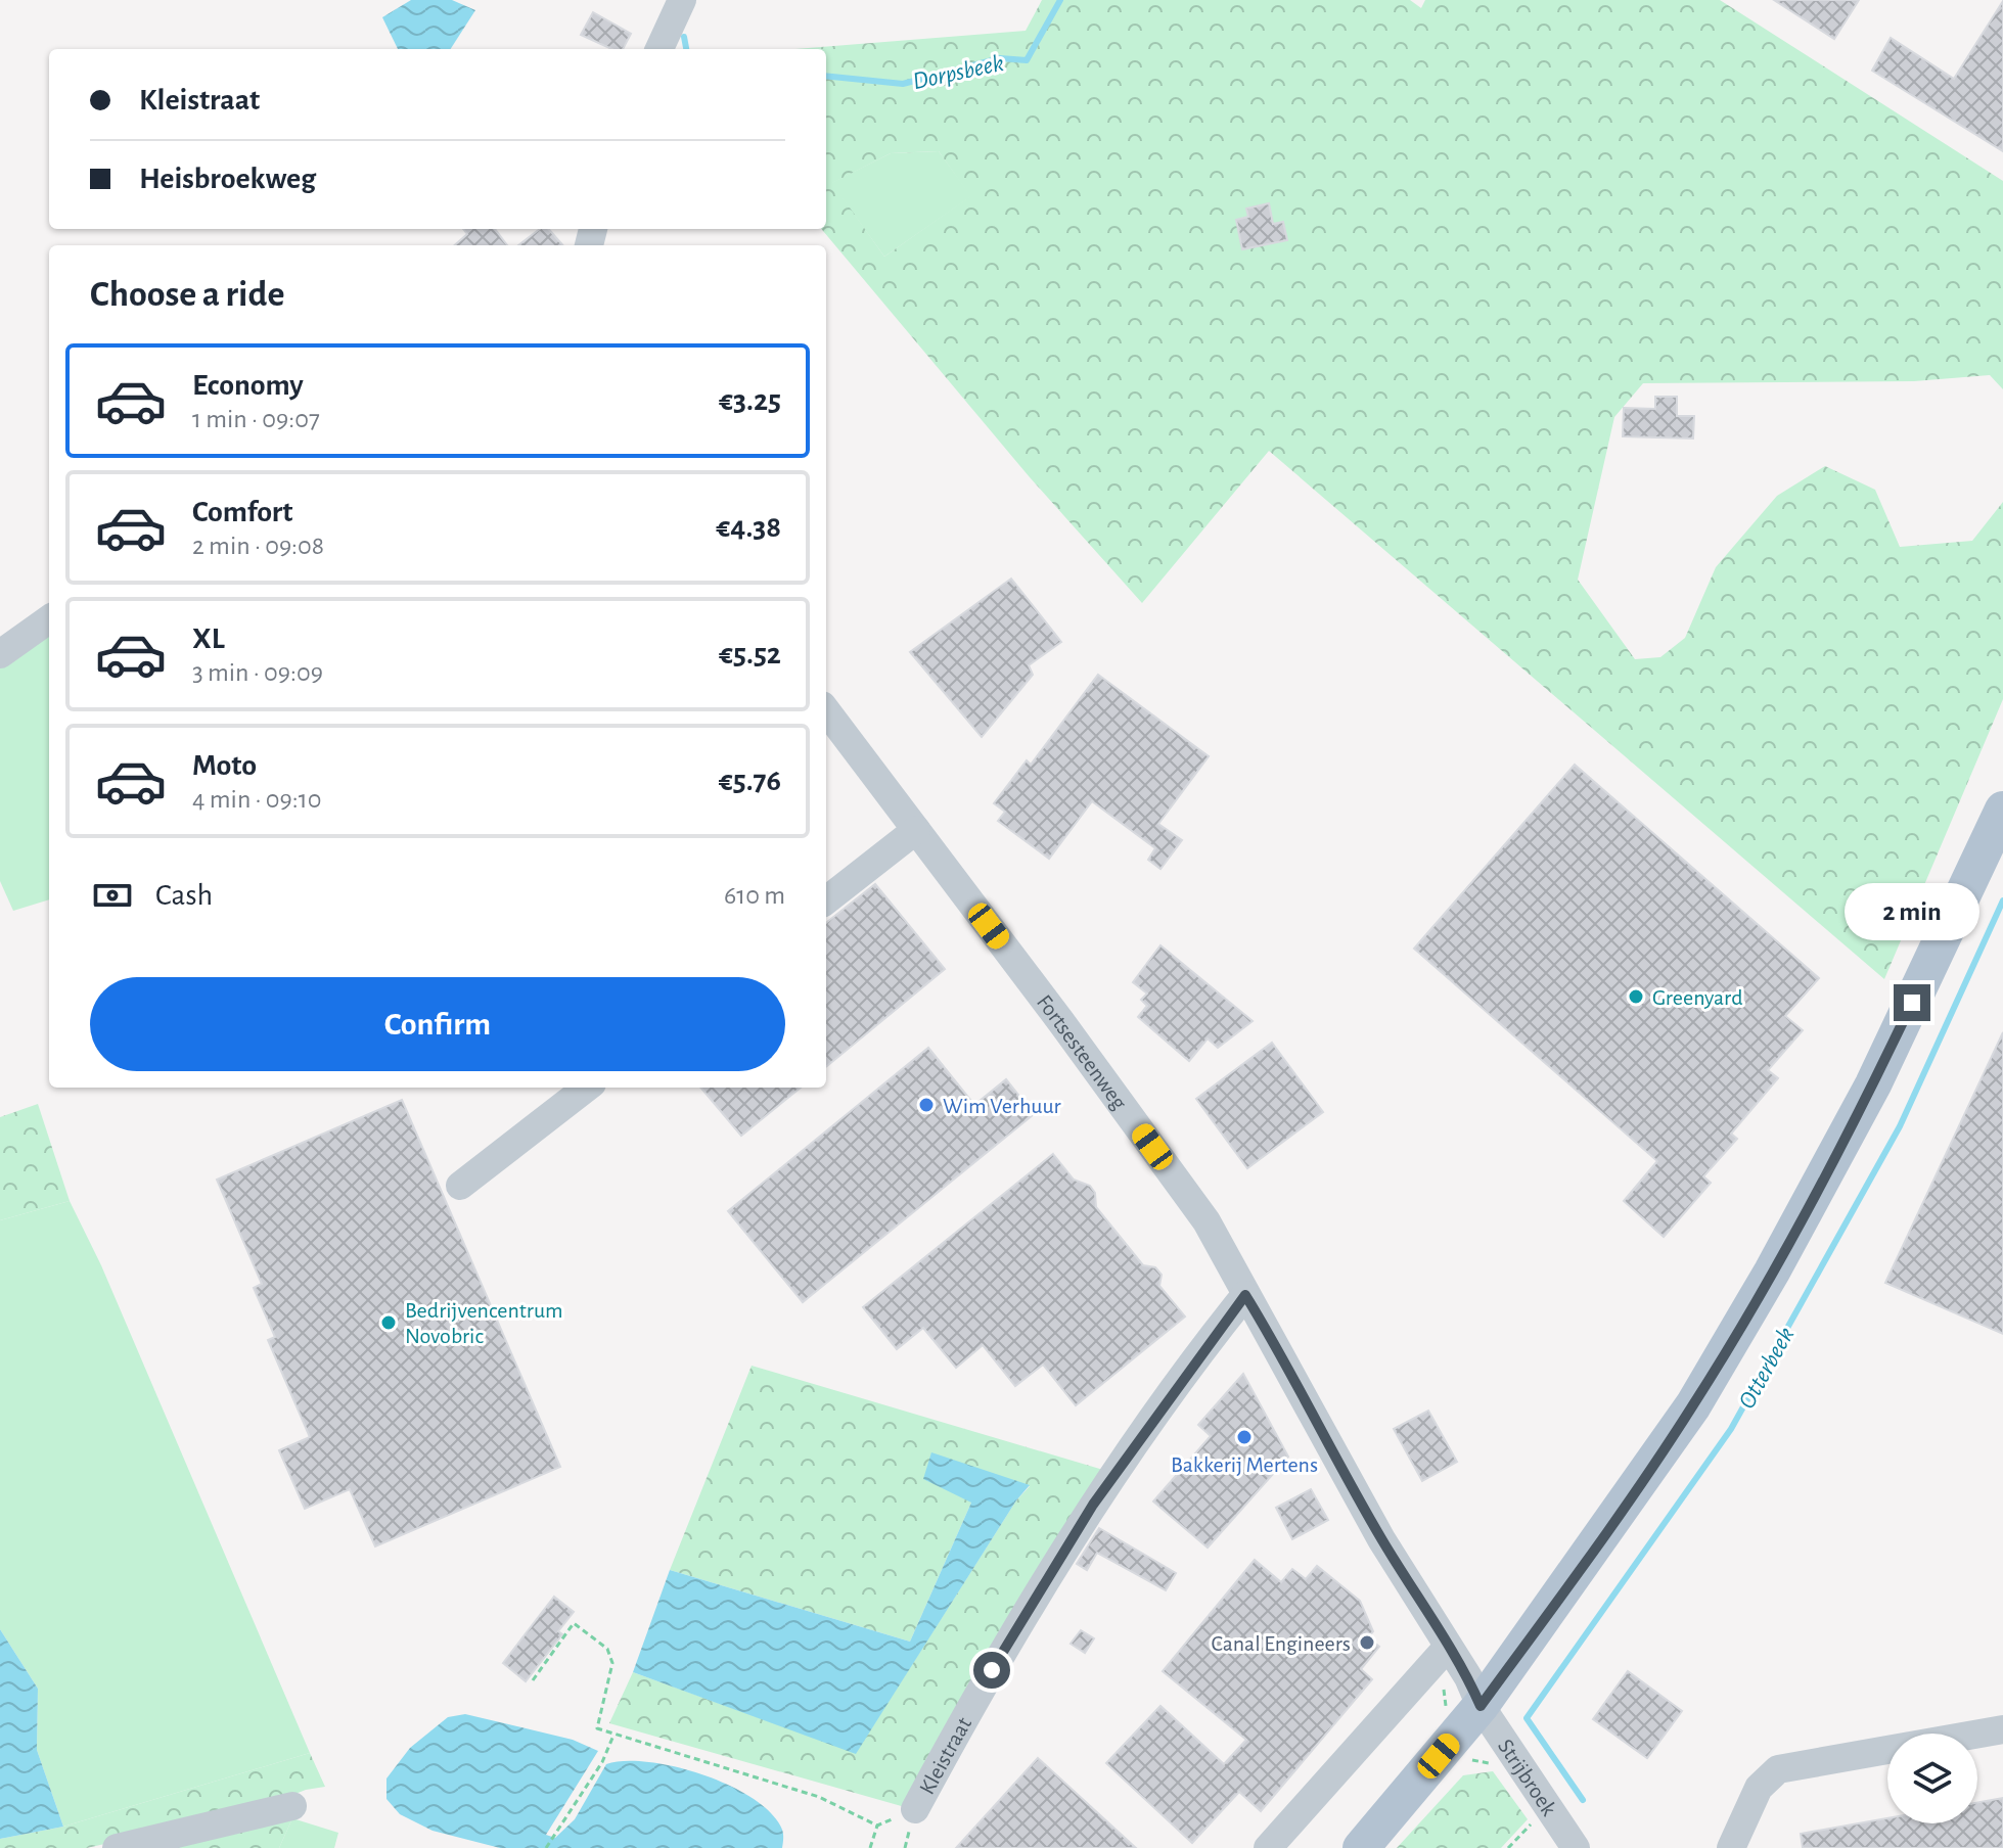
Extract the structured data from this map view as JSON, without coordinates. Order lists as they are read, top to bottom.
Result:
{
  "streets": {
    "street": ["Fortsesteenweg", "Kleistraat", "Strijbroek"]
  },
  "crossings": [
    ["Fortsesteenweg", "Kleistraat"],
    ["Fortsesteenweg", "Strijbroek"]
  ],
  "water": ["Dorpsbeek", "Otterbeek"],
  "places": [
    "Greenyard",
    "Wim Verhuur",
    "Bedrijvencentrum Novobric",
    "Bakkerij Mertens",
    "Canal Engineers"
  ],
  "page": {
    "banner": ["Kleistraat", "Heisbroekweg"],
    "heading": "Choose a ride",
    "list": [
      {
        "name": "Economy",
        "note": "1 min · 09:07",
        "value": "€3.25"
      },
      {
        "name": "Comfort",
        "note": "2 min · 09:08",
        "value": "€4.38"
      },
      {
        "name": "XL",
        "note": "3 min · 09:09",
        "value": "€5.52"
      },
      {
        "name": "Moto",
        "note": "4 min · 09:10",
        "value": "€5.76"
      }
    ],
    "pay": ["Cash", "610 m"],
    "bubble": "2 min",
    "buttons": "Confirm"
  }
}
